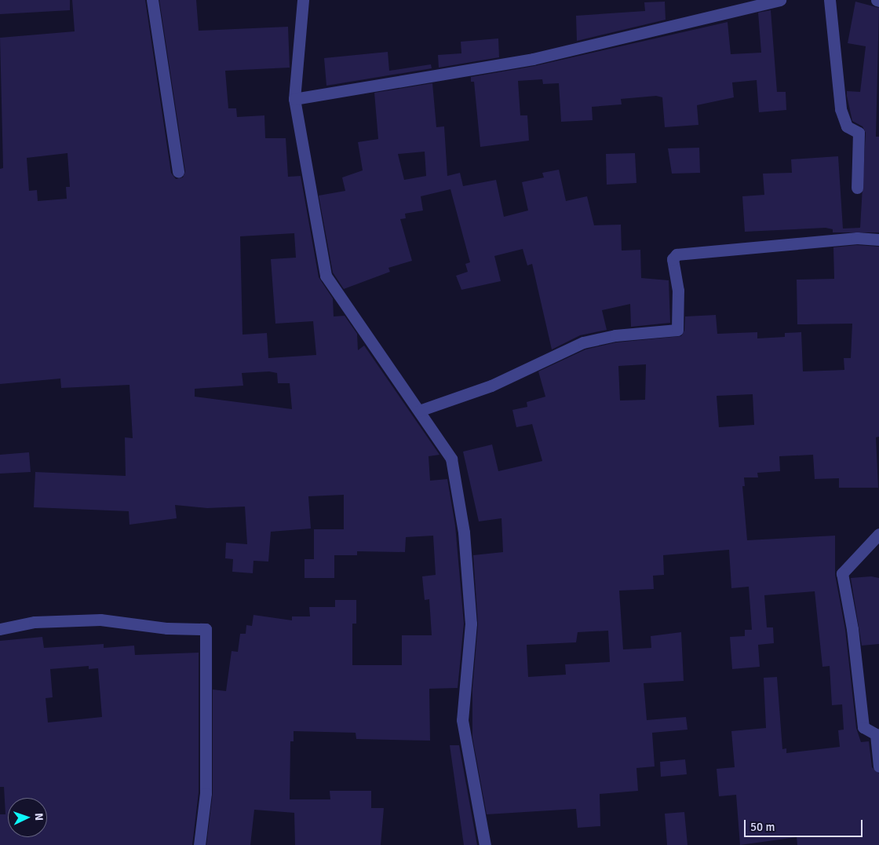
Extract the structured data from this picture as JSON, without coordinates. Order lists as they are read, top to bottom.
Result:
{
  "scale_bar": "50 m",
  "north": "right"
}
